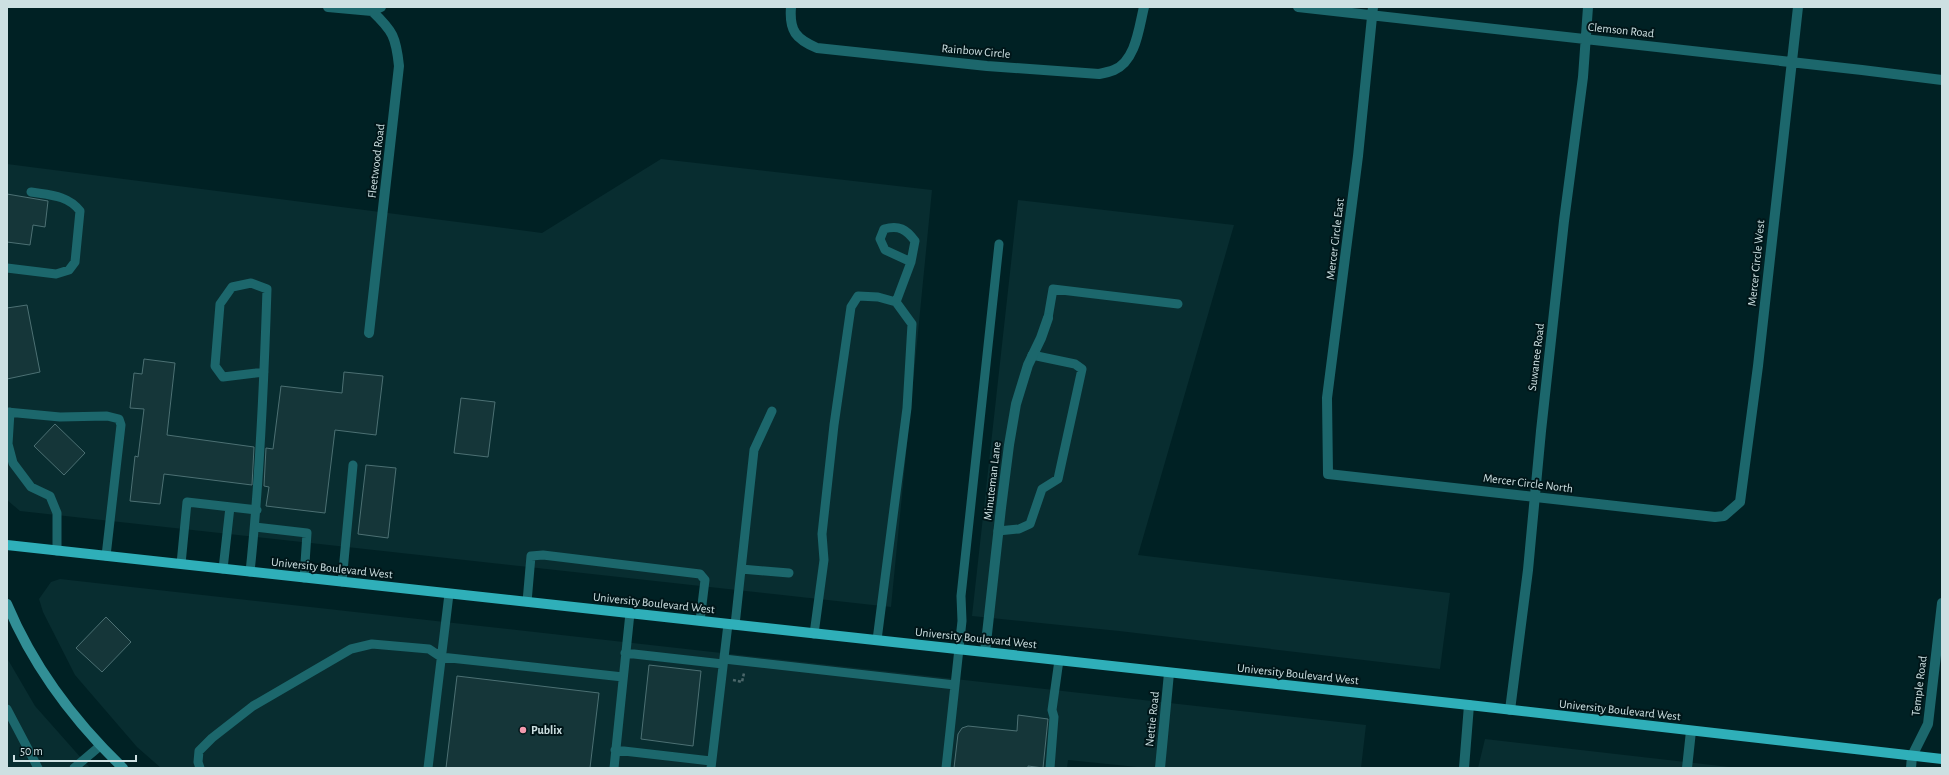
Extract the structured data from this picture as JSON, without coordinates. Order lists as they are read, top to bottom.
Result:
{
  "streets": {
    "main road": ["University Boulevard West"],
    "street": [
      "Clemson Road",
      "Rainbow Circle",
      "Fleetwood Road",
      "Mercer Circle East",
      "Mercer Circle West",
      "Suwanee Road",
      "Minuteman Lane",
      "Mercer Circle North",
      "Temple Road",
      "Nettie Road"
    ]
  },
  "crossings": [
    ["Clemson Road", "Mercer Circle East"],
    ["Clemson Road", "Mercer Circle West"],
    ["Clemson Road", "Suwanee Road"],
    ["Mercer Circle East", "Mercer Circle North"],
    ["Mercer Circle West", "Mercer Circle North"],
    ["Suwanee Road", "Mercer Circle North"],
    ["Suwanee Road", "University Boulevard West"],
    ["Minuteman Lane", "University Boulevard West"],
    ["University Boulevard West", "Temple Road"],
    ["University Boulevard West", "Nettie Road"]
  ],
  "places": ["Publix"],
  "scale_bar": "50 m"
}
